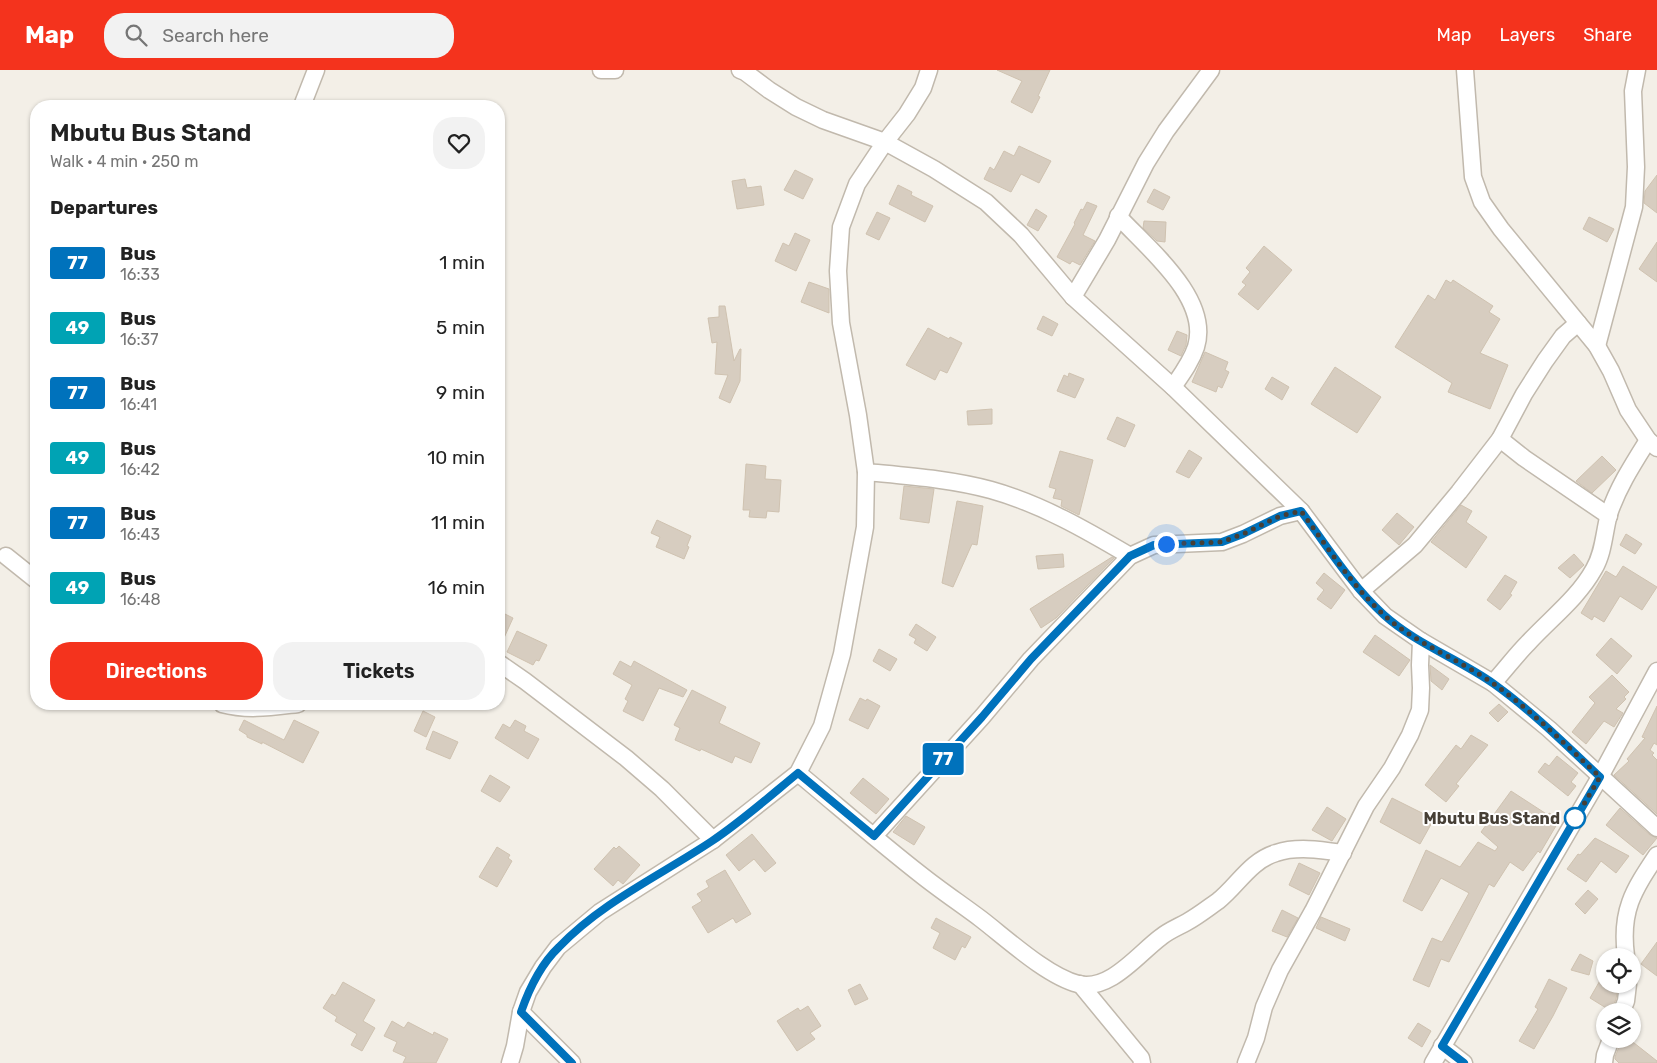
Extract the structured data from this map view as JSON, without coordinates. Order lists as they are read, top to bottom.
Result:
{
  "places": ["Mbutu Bus Stand"],
  "lines": ["bus line 77"],
  "page": {
    "header": "Map",
    "search": "Search here",
    "nav": ["Map", "Layers", "Share"],
    "on_map": "77",
    "heading": [
      ["Mbutu Bus Stand", "Walk · 4 min · 250 m"],
      "Departures"
    ],
    "list": [
      {
        "mark": "77",
        "name": "Bus",
        "note": "16:33",
        "value": "1 min"
      },
      {
        "mark": "49",
        "name": "Bus",
        "note": "16:37",
        "value": "5 min"
      },
      {
        "mark": "77",
        "name": "Bus",
        "note": "16:41",
        "value": "9 min"
      },
      {
        "mark": "49",
        "name": "Bus",
        "note": "16:42",
        "value": "10 min"
      },
      {
        "mark": "77",
        "name": "Bus",
        "note": "16:43",
        "value": "11 min"
      },
      {
        "mark": "49",
        "name": "Bus",
        "note": "16:48",
        "value": "16 min"
      }
    ],
    "buttons": ["Directions", "Tickets"]
  }
}
